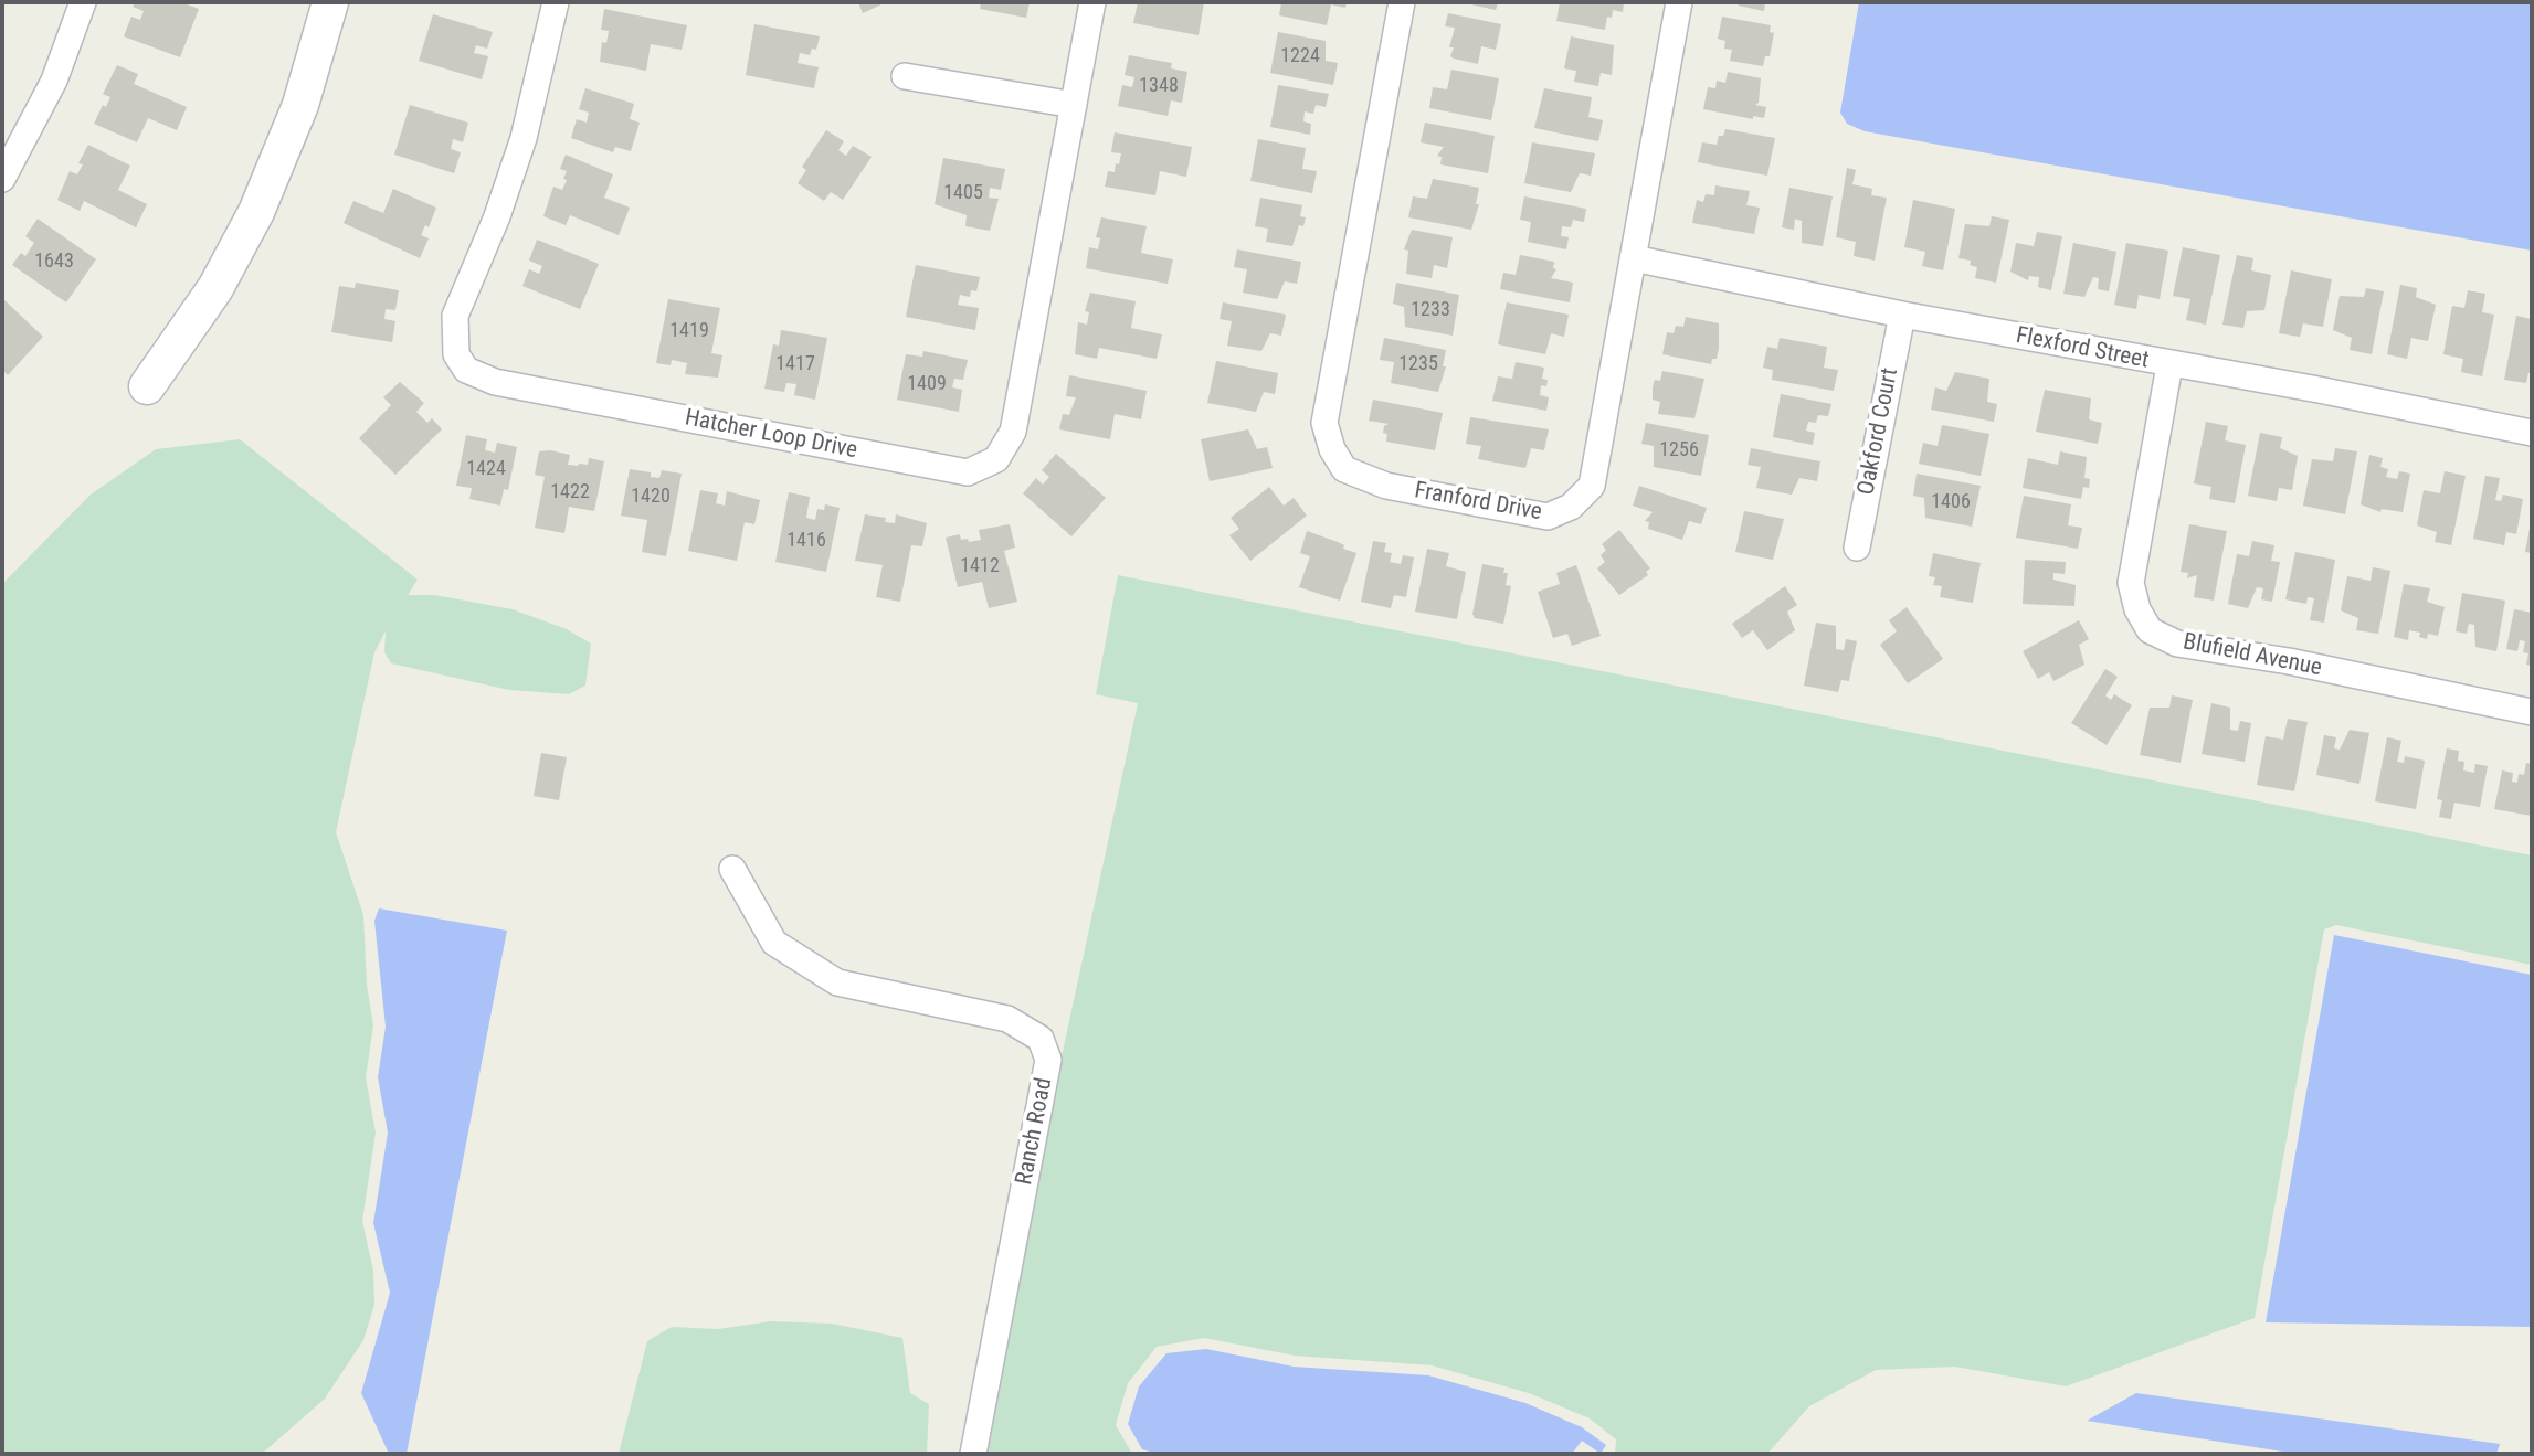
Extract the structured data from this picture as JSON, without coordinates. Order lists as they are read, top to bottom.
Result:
{
  "streets": {
    "street": [
      "Flexford Street",
      "Oakford Court",
      "Hatcher Loop Drive",
      "Franford Drive",
      "Blufield Avenue",
      "Ranch Road"
    ]
  },
  "crossings": [
    ["Flexford Street", "Oakford Court"],
    ["Flexford Street", "Franford Drive"],
    ["Flexford Street", "Blufield Avenue"]
  ],
  "house_numbers": [
    "1224",
    "1348",
    "1405",
    "1643",
    "1233",
    "1419",
    "1417",
    "1235",
    "1409",
    "1256",
    "1424",
    "1422",
    "1420",
    "1406",
    "1416",
    "1412"
  ]
}
